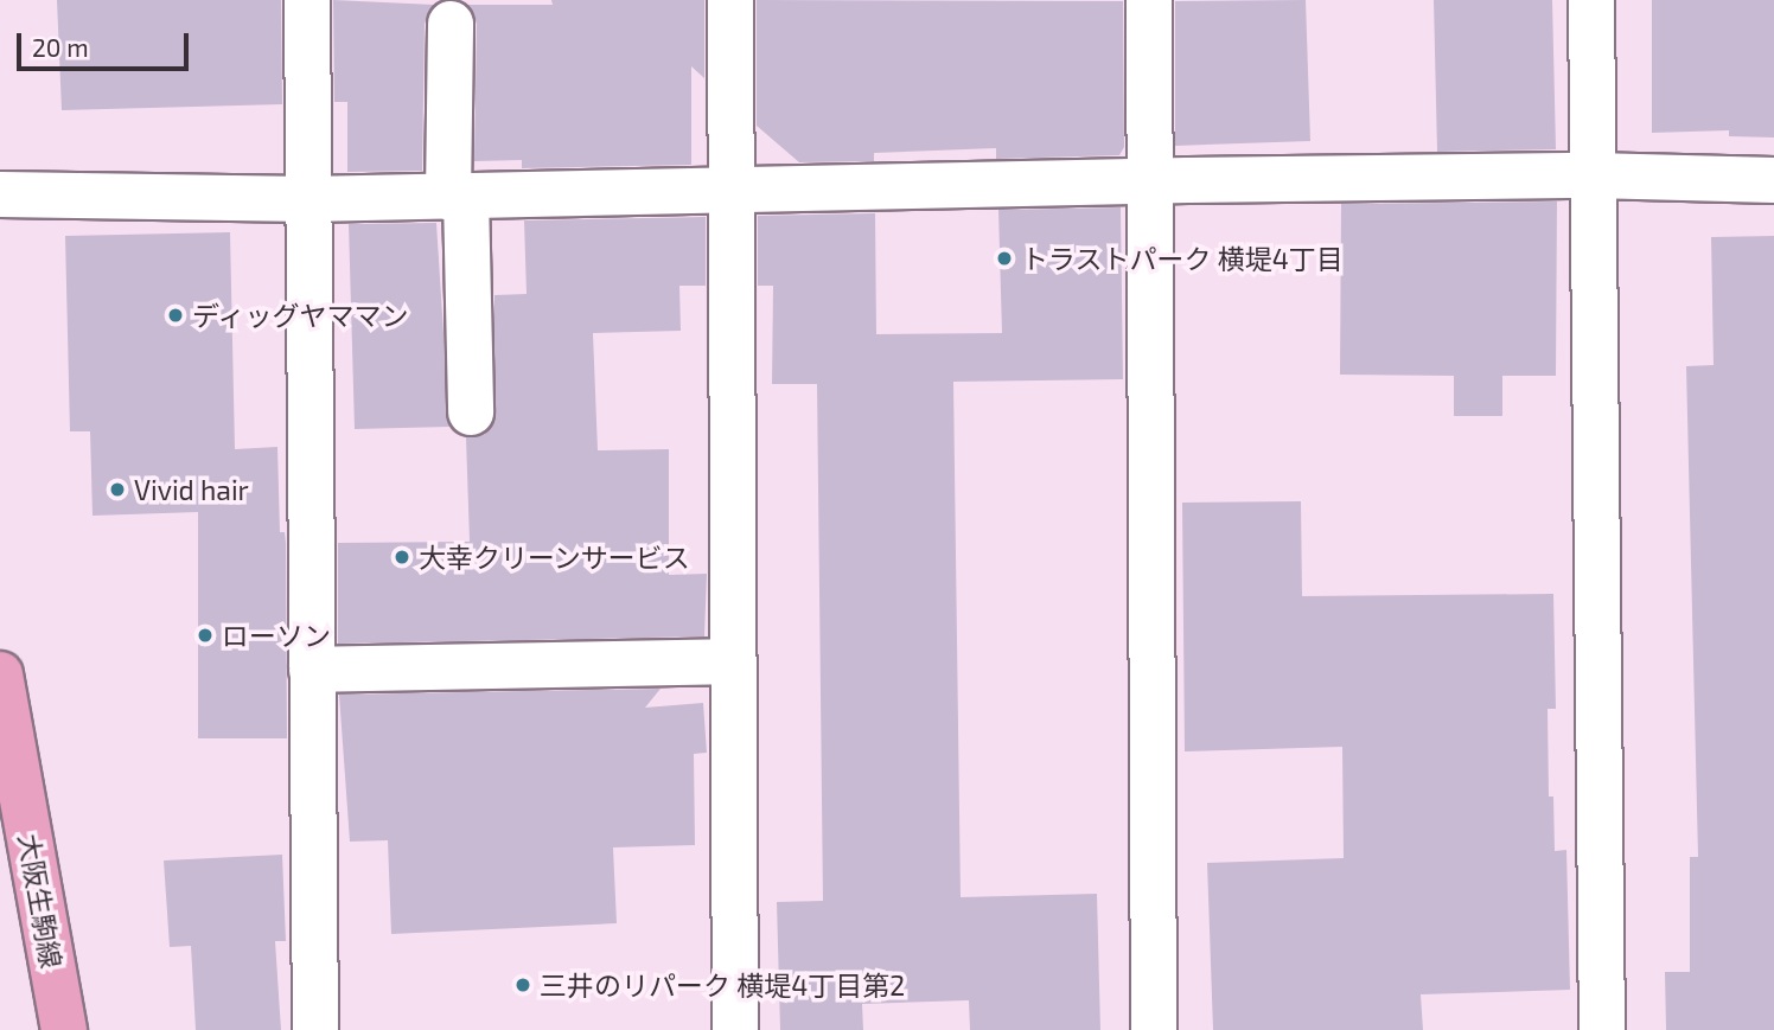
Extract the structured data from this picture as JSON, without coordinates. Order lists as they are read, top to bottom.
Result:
{
  "streets": {
    "main road": ["大阪生駒線"]
  },
  "places": [
    "トラストパーク 横堤4丁目",
    "ディッグヤママン",
    "Vivid hair",
    "大幸クリーンサービス",
    "ローソン",
    "三井のリパーク 横堤4丁目第2"
  ],
  "scale_bar": "20 m"
}
